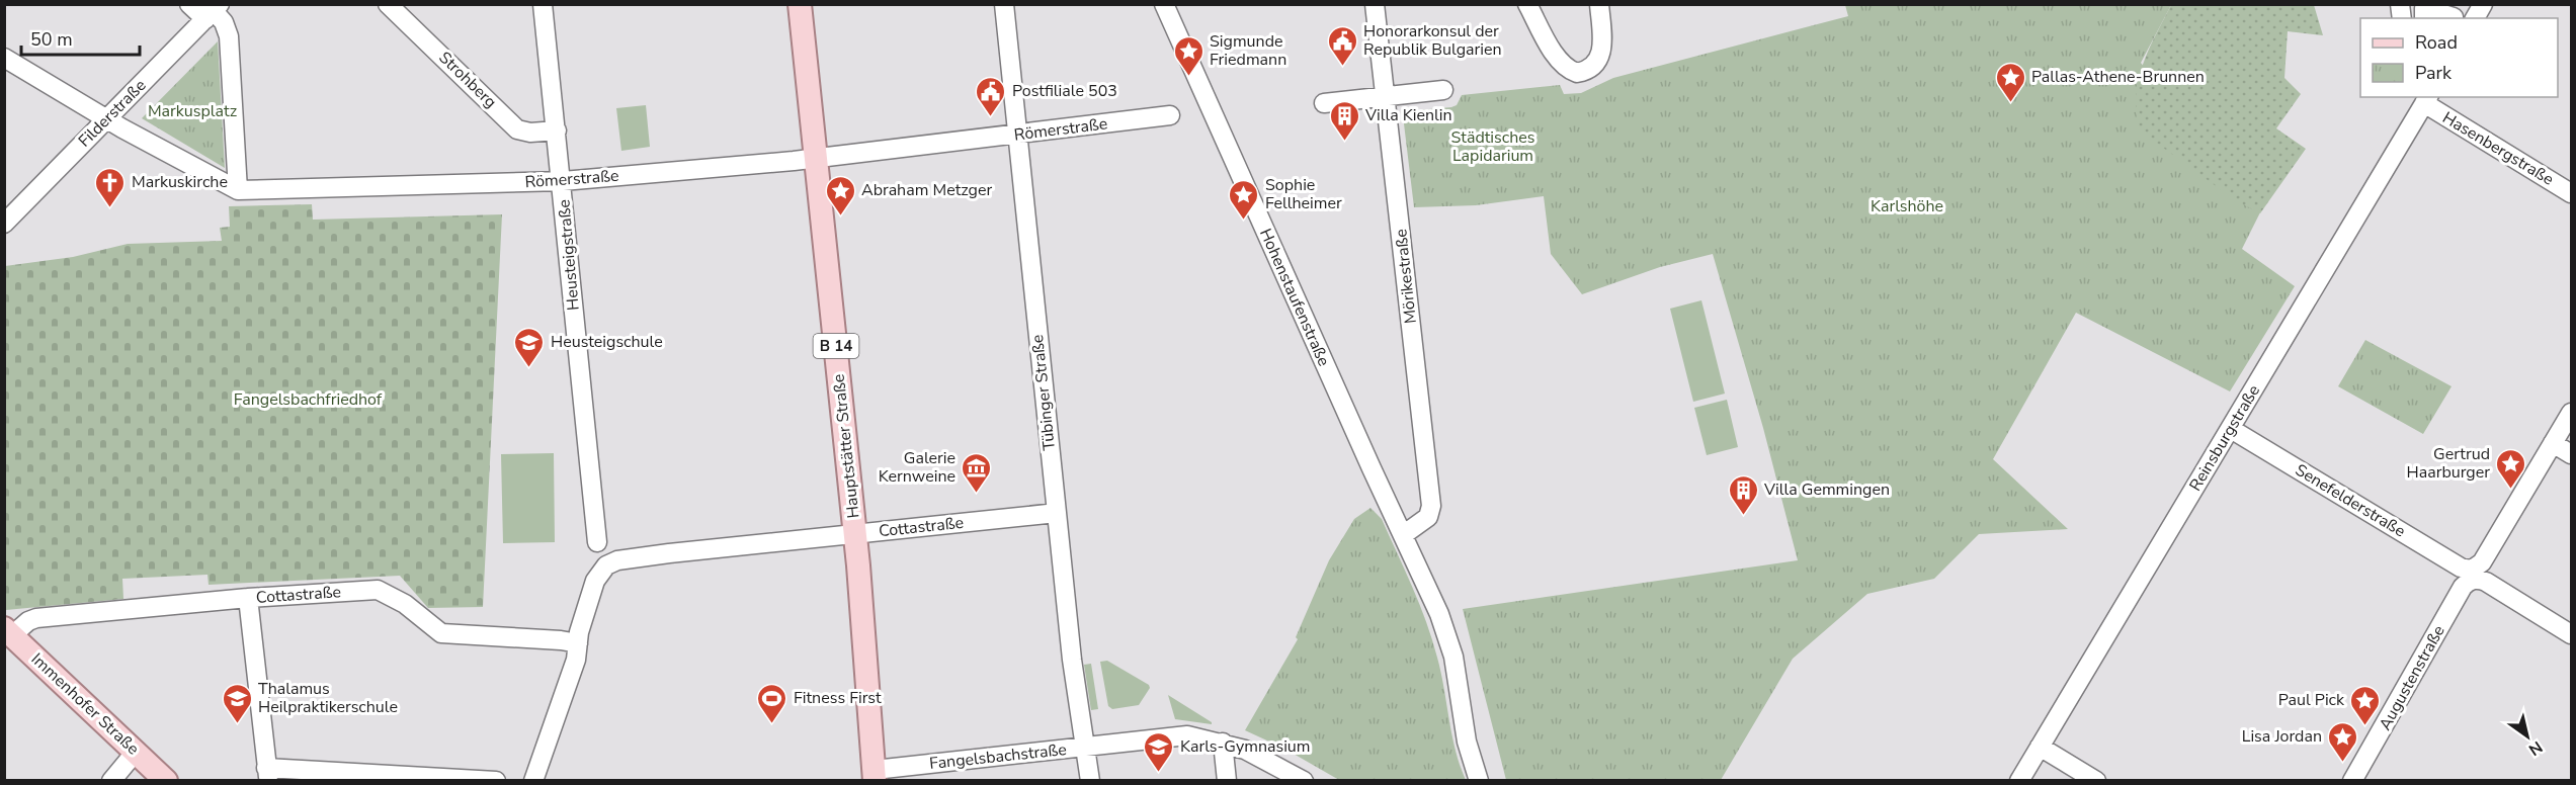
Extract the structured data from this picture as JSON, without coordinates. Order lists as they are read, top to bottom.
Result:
{
  "streets": {
    "main road": ["B 14", "Hauptstätter Straße", "Immenhofer Straße"],
    "street": [
      "Strohberg",
      "Filderstraße",
      "Römerstraße",
      "Hasenbergstraße",
      "Heusteigstraße",
      "Mörikestraße",
      "Hohenstaufenstraße",
      "Tübinger Straße",
      "Reinsburgstraße",
      "Senefelderstraße",
      "Cottastraße",
      "Augustenstraße",
      "Fangelsbachstraße"
    ]
  },
  "crossings": [
    ["Strohberg", "Heusteigstraße"],
    ["Römerstraße", "Heusteigstraße"],
    ["Römerstraße", "Tübinger Straße"],
    ["Römerstraße", "Hauptstätter Straße"],
    ["Hasenbergstraße", "Reinsburgstraße"],
    ["Mörikestraße", "Hohenstaufenstraße"],
    ["Tübinger Straße", "Cottastraße"],
    ["Tübinger Straße", "Fangelsbachstraße"],
    ["Reinsburgstraße", "Senefelderstraße"],
    ["Hauptstätter Straße", "Cottastraße"],
    ["Hauptstätter Straße", "Fangelsbachstraße"],
    ["Senefelderstraße", "Augustenstraße"],
    ["Cottastraße", "Immenhofer Straße"]
  ],
  "parks": [
    "Markusplatz",
    "Städtisches Lapidarium",
    "Karlshöhe",
    "Fangelsbachfriedhof"
  ],
  "places": {
    "public building": ["Honorarkonsul der Republik Bulgarien", "Postfiliale 503"],
    "place": [
      "Sigmunde Friedmann",
      "Pallas-Athene-Brunnen",
      "Abraham Metzger",
      "Sophie Fellheimer",
      "Gertrud Haarburger",
      "Paul Pick",
      "Lisa Jordan"
    ],
    "building": ["Villa Kienlin", "Villa Gemmingen"],
    "church": ["Markuskirche"],
    "school or university": ["Heusteigschule", "Thalamus Heilpraktikerschule", "Karls-Gymnasium"],
    "museum": ["Galerie Kernweine"],
    "sports": ["Fitness First"]
  },
  "legend": ["Road", "Park"],
  "scale_bar": "50 m",
  "north": "bottom right"
}
